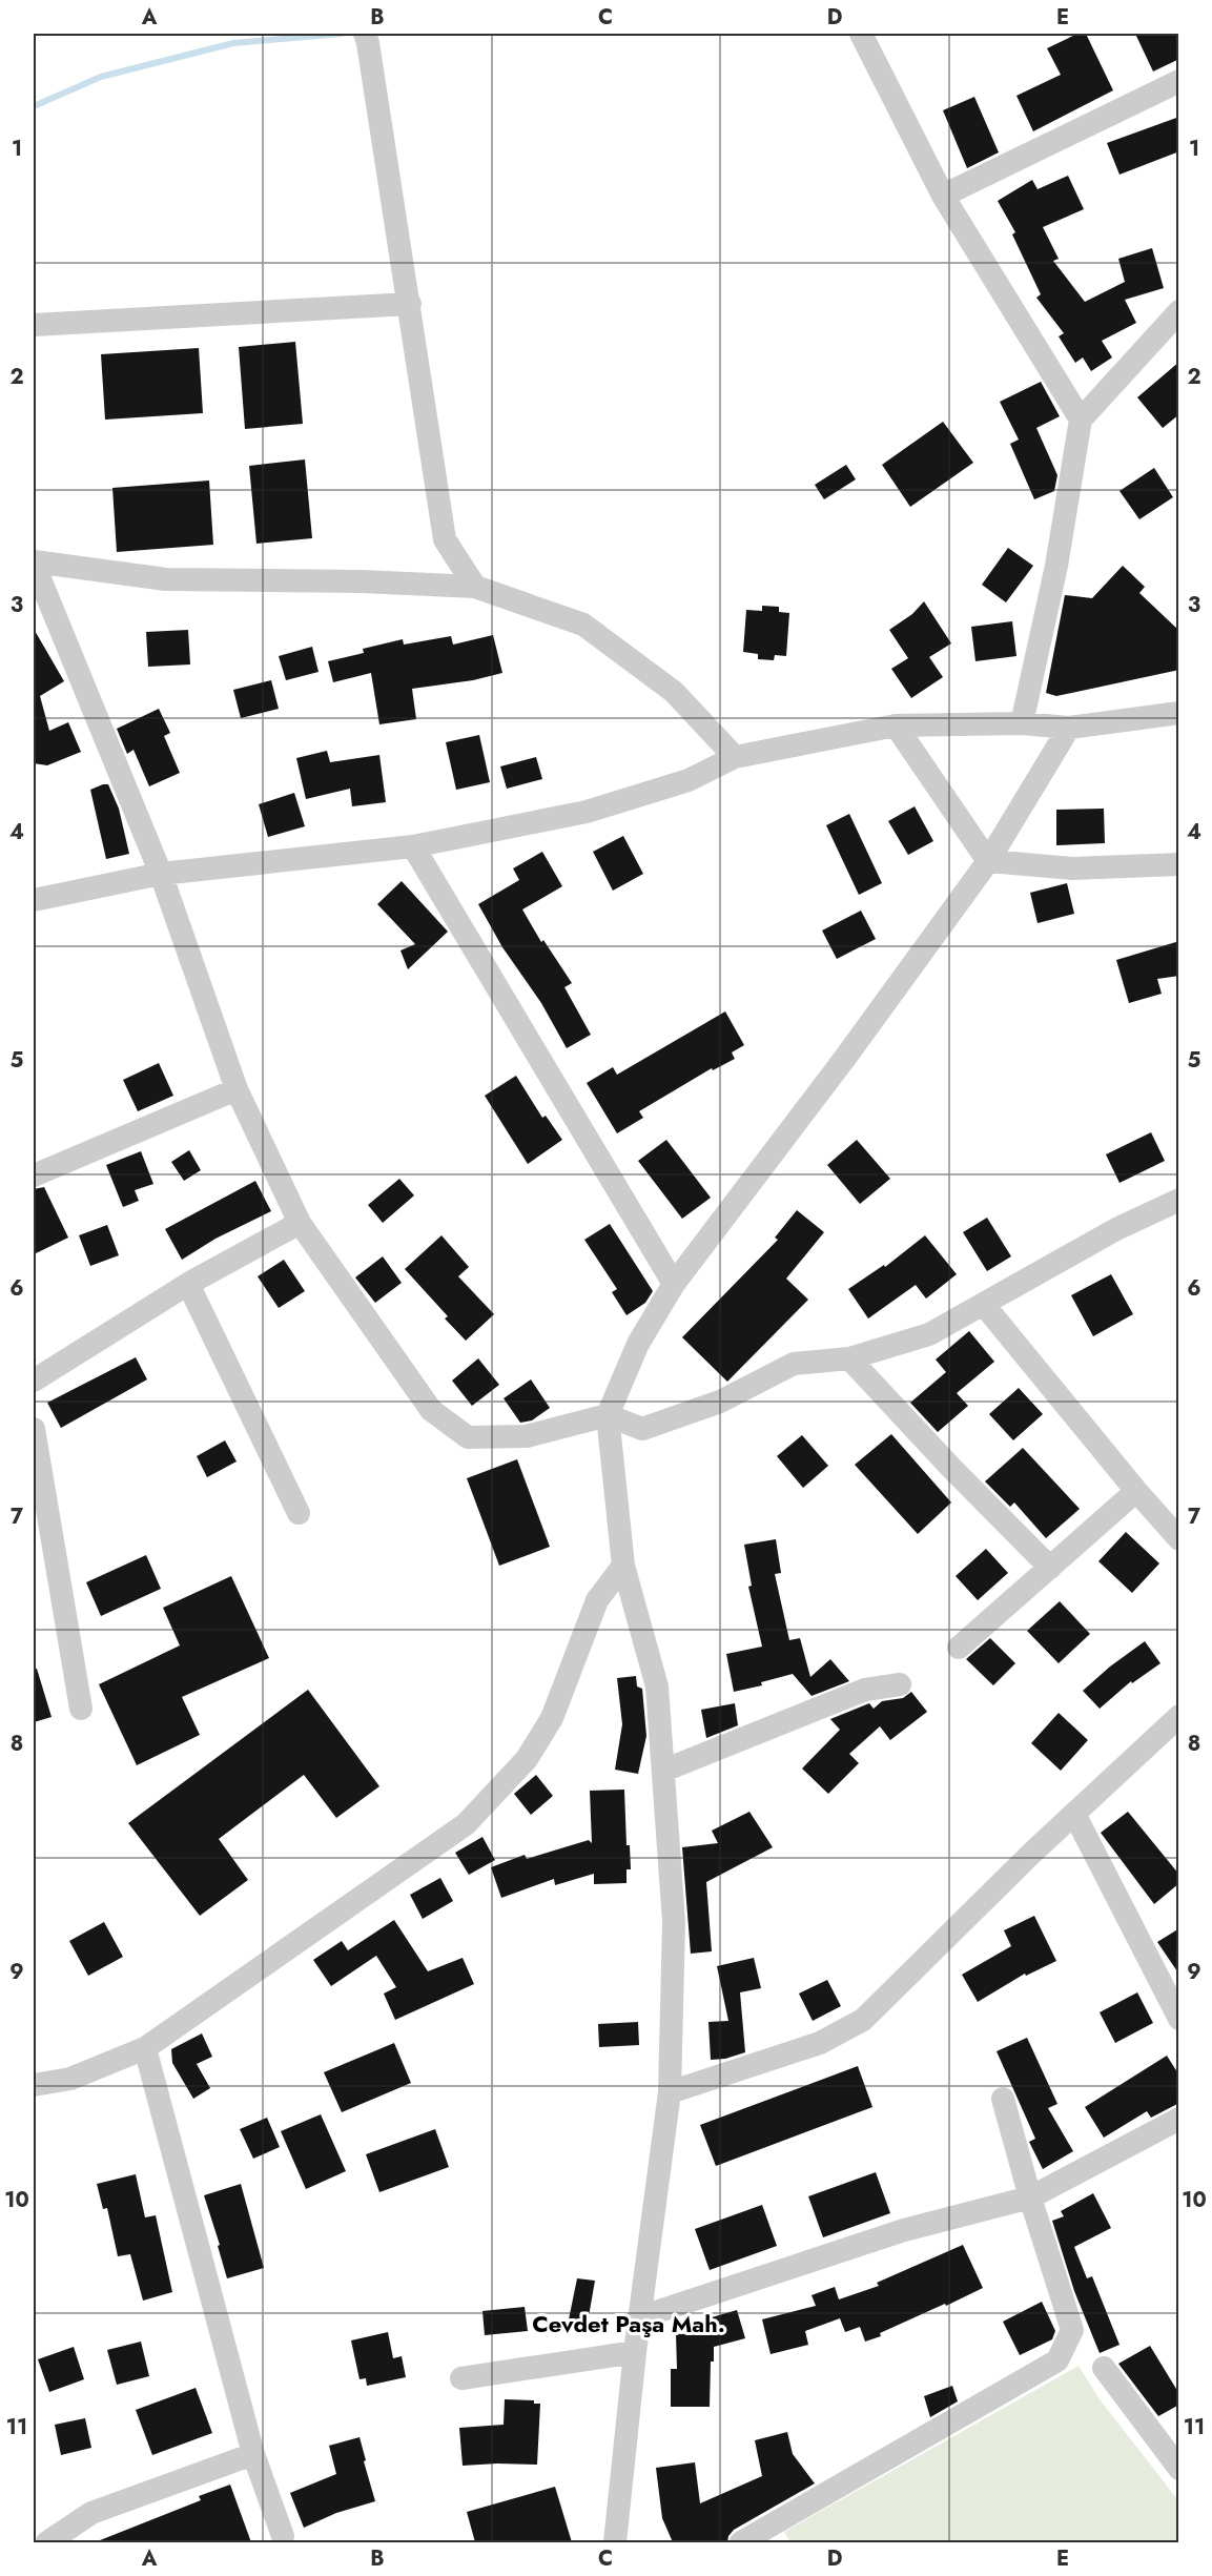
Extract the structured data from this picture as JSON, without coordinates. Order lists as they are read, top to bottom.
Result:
{
  "districts": ["Cevdet Paşa Mah."],
  "grid": {
    "columns": [
      "A",
      "B",
      "C",
      "D",
      "E"
    ],
    "rows": [
      "1",
      "2",
      "3",
      "4",
      "5",
      "6",
      "7",
      "8",
      "9",
      "10",
      "11"
    ]
  }
}
